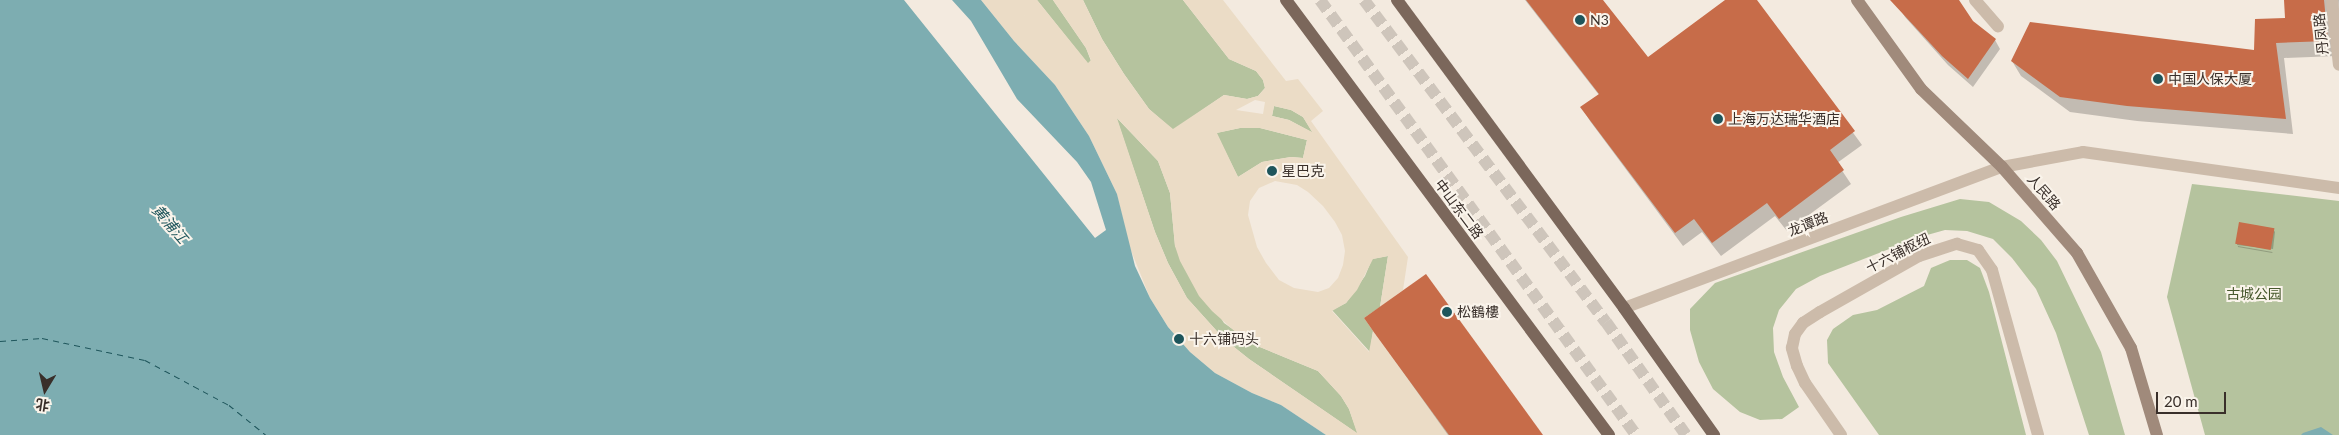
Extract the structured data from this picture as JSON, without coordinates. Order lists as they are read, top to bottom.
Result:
{
  "streets": {
    "main road": ["中山东二路"],
    "street": [
      "丹凤路",
      "人民路",
      "龙谭路",
      "十六铺枢纽"
    ]
  },
  "crossings": [
    ["人民路", "龙谭路"]
  ],
  "water": ["黄浦江"],
  "parks": ["古城公园"],
  "places": [
    "N3",
    "中国人保大厦",
    "上海万达瑞华酒店",
    "星巴克",
    "松鶴樓",
    "十六铺码头"
  ],
  "scale_bar": "20 m",
  "north": "bottom"
}
